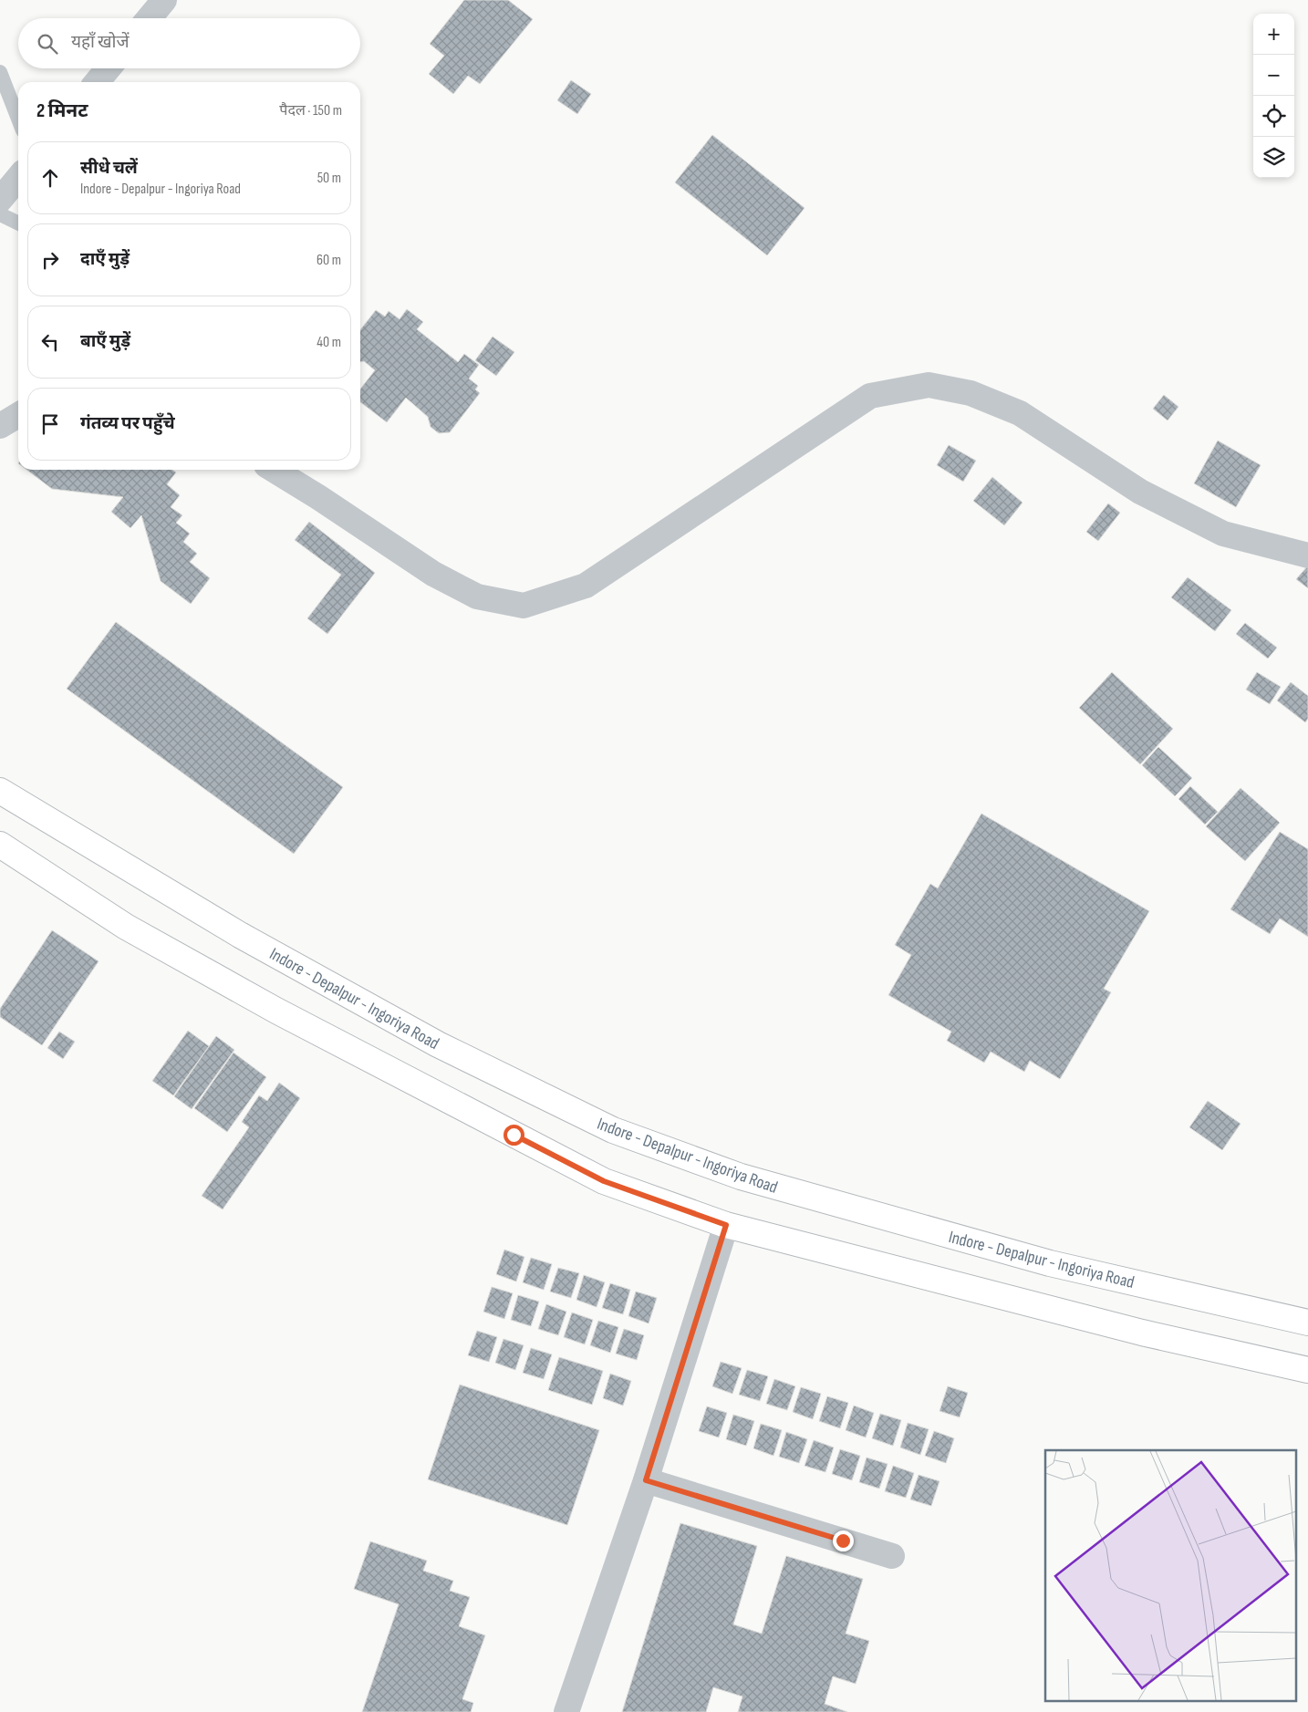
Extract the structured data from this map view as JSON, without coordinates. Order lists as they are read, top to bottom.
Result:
{
  "streets": {
    "main road": ["Indore - Depalpur - Ingoriya Road"]
  },
  "page": {
    "map_buttons": ["+", "−"],
    "search": "यहाँ खोजें",
    "heading": ["2 मिनट", "पैदल · 150 m"],
    "list": [
      ["सीधे चलें", "Indore - Depalpur - Ingoriya Road", "50 m"],
      ["दाएँ मुड़ें", "60 m"],
      ["बाएँ मुड़ें", "40 m"],
      "गंतव्य पर पहुँचे"
    ]
  }
}
